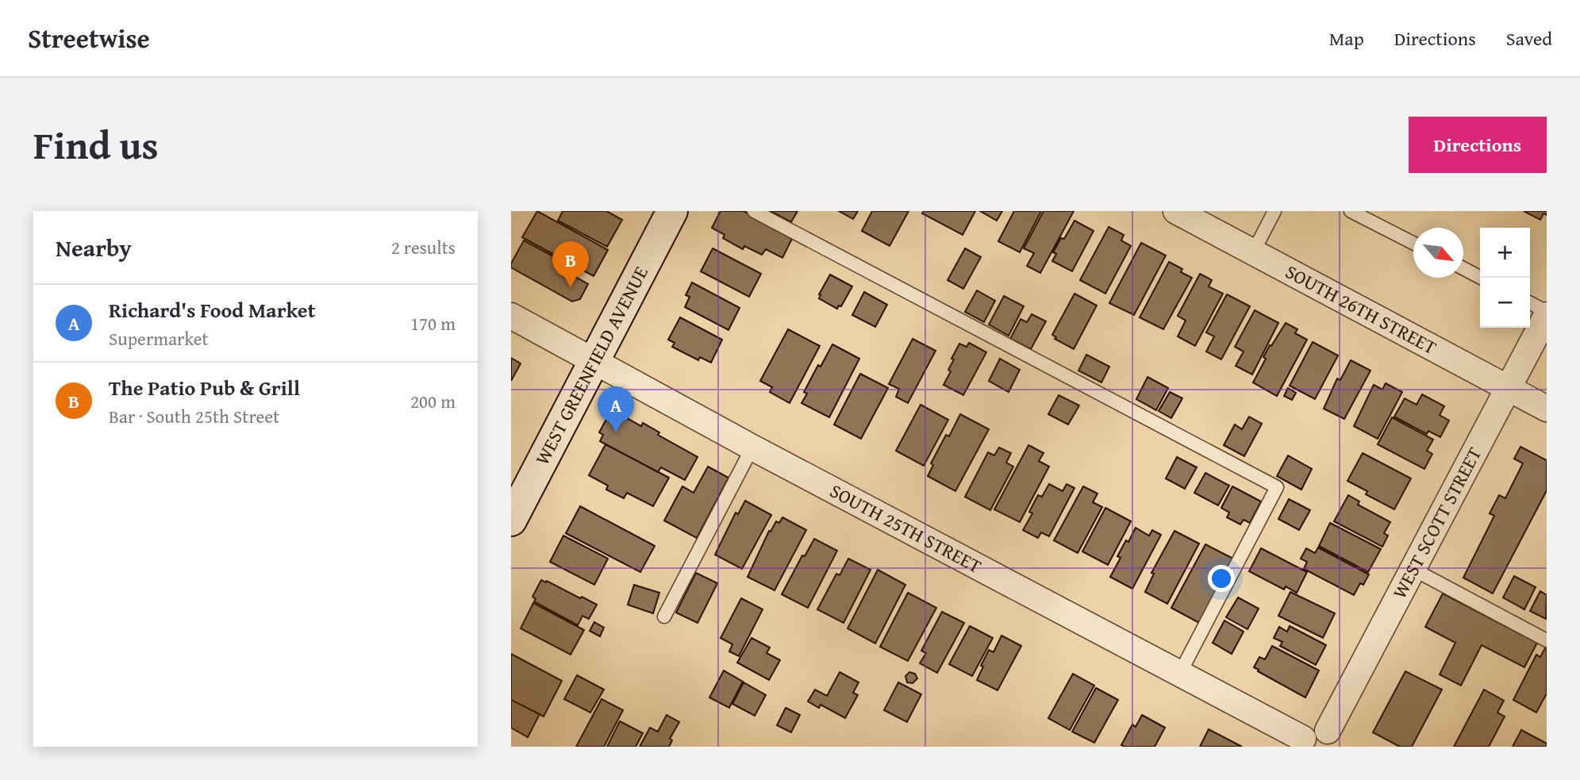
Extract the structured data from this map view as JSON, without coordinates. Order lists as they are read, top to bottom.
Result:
{
  "streets": {
    "main road": ["WEST GREENFIELD AVENUE"],
    "street": ["SOUTH 26TH STREET", "WEST SCOTT STREET", "SOUTH 25TH STREET"]
  },
  "crossings": [
    ["SOUTH 26TH STREET", "WEST SCOTT STREET"],
    ["WEST GREENFIELD AVENUE", "SOUTH 25TH STREET"]
  ],
  "north": "bottom right",
  "page": {
    "header": "Streetwise",
    "nav": ["Map", "Directions", "Saved"],
    "title": "Find us",
    "buttons": "Directions",
    "heading": ["Nearby", "2 results"],
    "map_buttons": ["+", "−"],
    "pins": ["B", "A"],
    "list": [
      {
        "mark": "A",
        "name": "Richard's Food Market",
        "note": "Supermarket",
        "value": "170 m"
      },
      {
        "mark": "B",
        "name": "The Patio Pub & Grill",
        "note": "Bar · South 25th Street",
        "value": "200 m"
      }
    ]
  }
}
